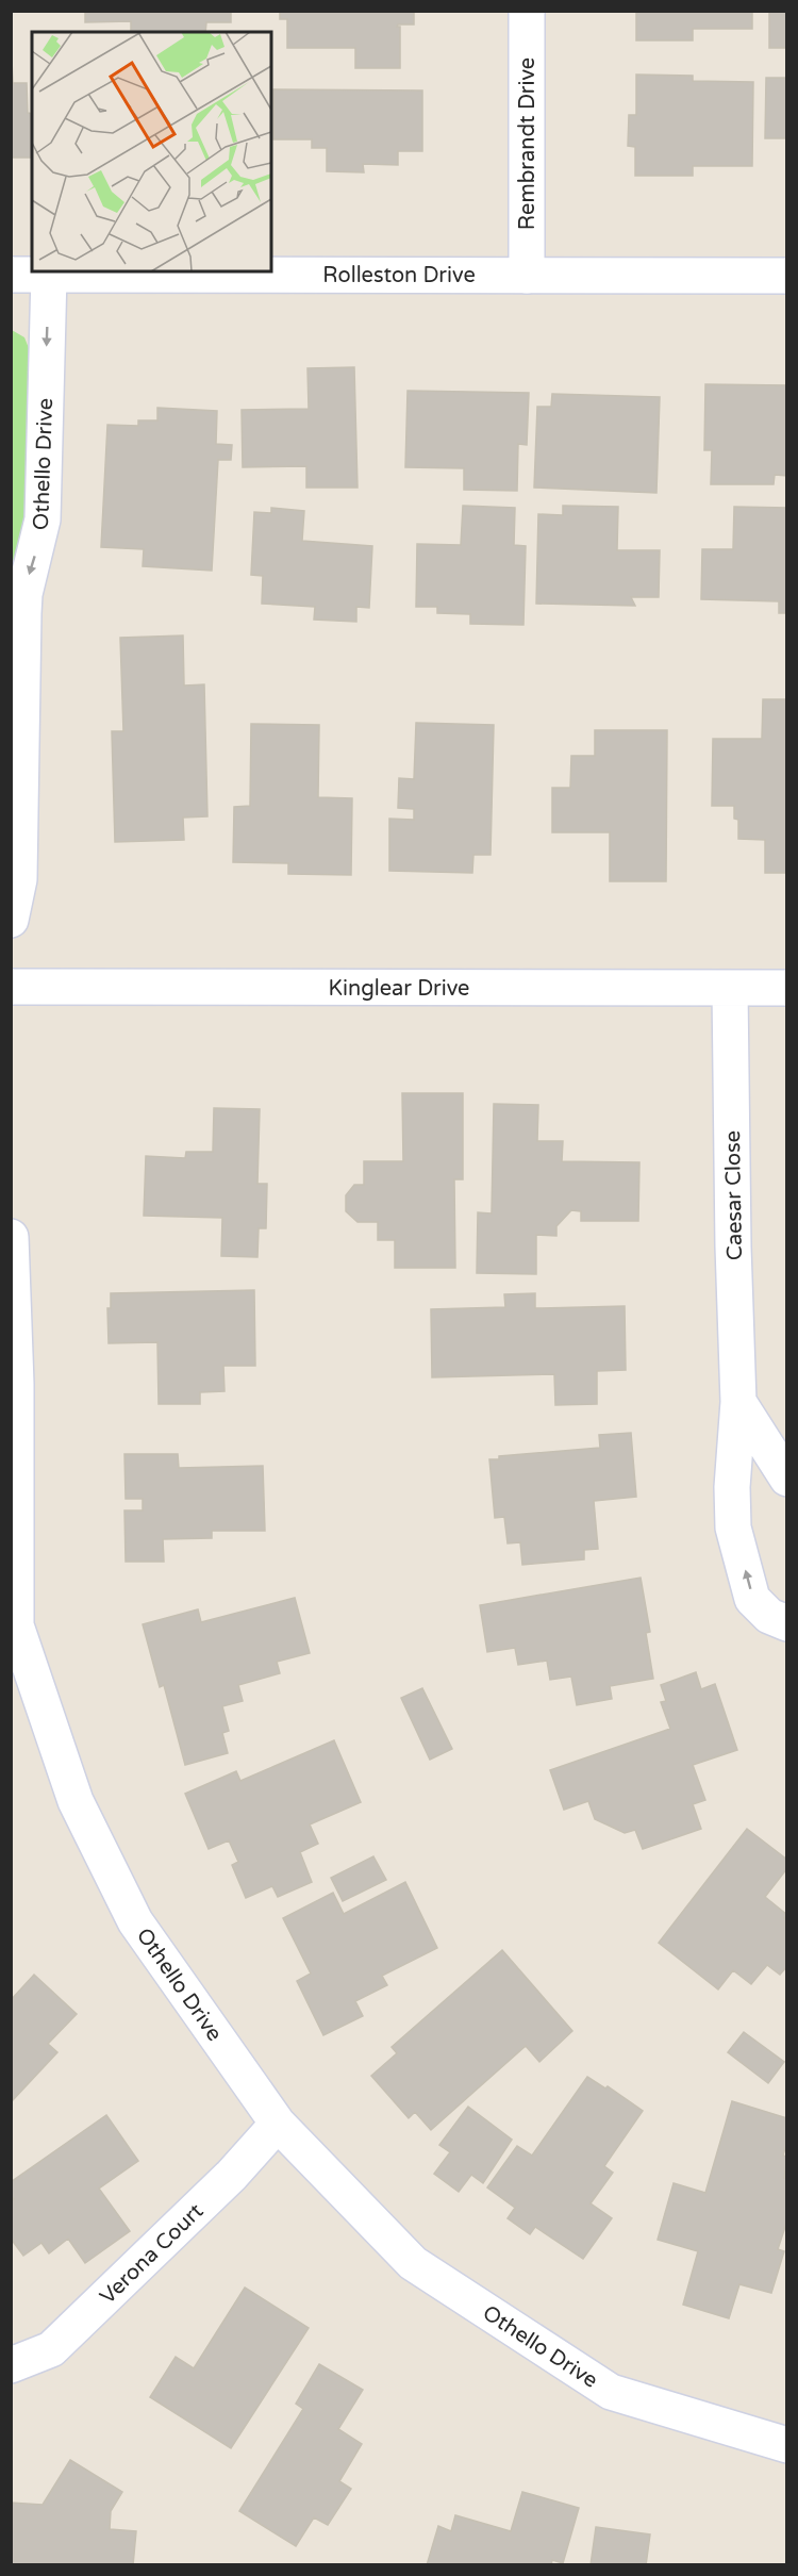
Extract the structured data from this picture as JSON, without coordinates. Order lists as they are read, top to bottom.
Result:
{
  "streets": {
    "street": [
      "Rembrandt Drive",
      "Rolleston Drive",
      "Othello Drive",
      "Kinglear Drive",
      "Caesar Close",
      "Verona Court"
    ]
  },
  "crossings": [
    ["Rembrandt Drive", "Rolleston Drive"],
    ["Rolleston Drive", "Othello Drive"],
    ["Othello Drive", "Verona Court"],
    ["Kinglear Drive", "Caesar Close"]
  ]
}
